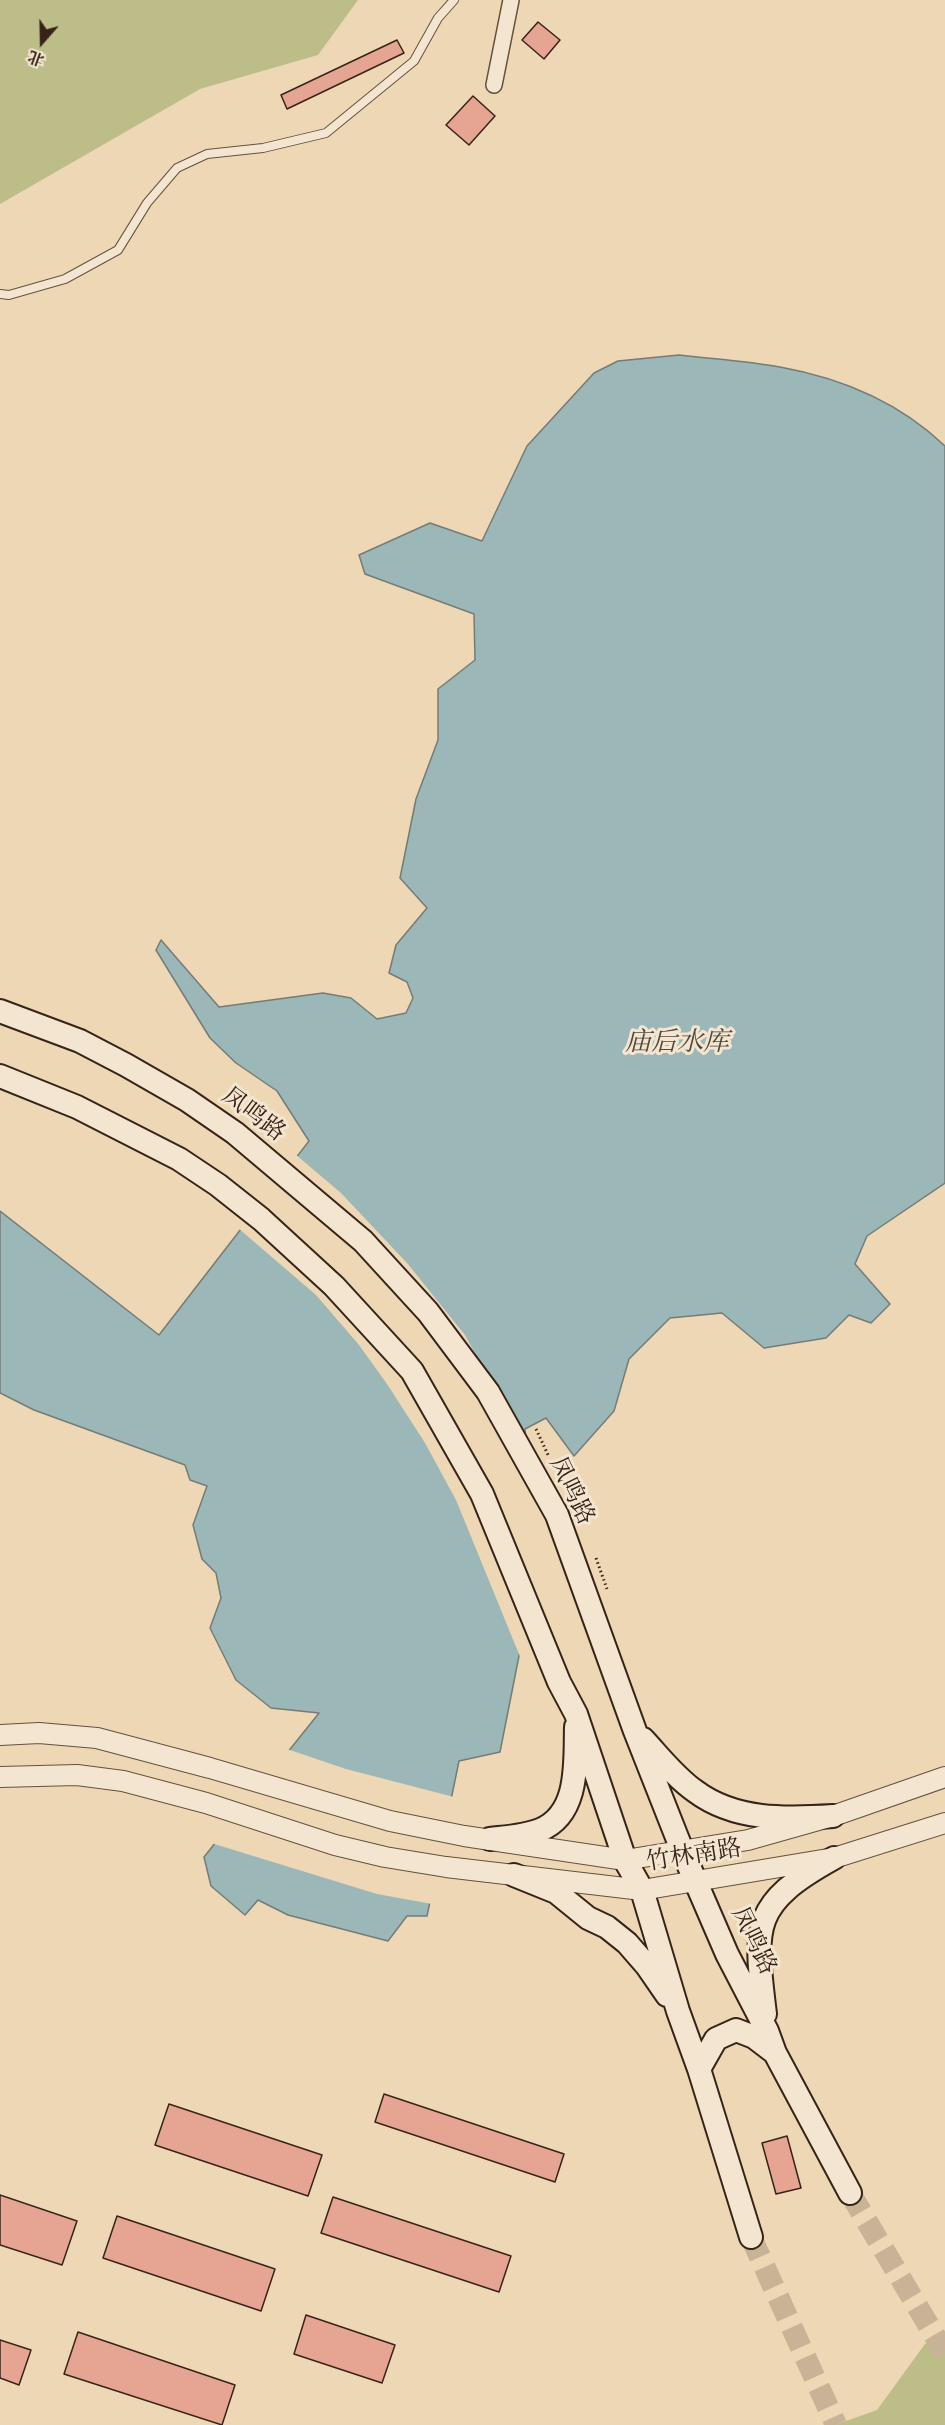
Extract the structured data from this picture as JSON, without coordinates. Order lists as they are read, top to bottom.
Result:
{
  "streets": {
    "main road": ["凤鸣路"],
    "street": ["竹林南路"]
  },
  "crossings": [
    ["凤鸣路", "竹林南路"]
  ],
  "water": ["庙后水库"],
  "north": "bottom"
}
